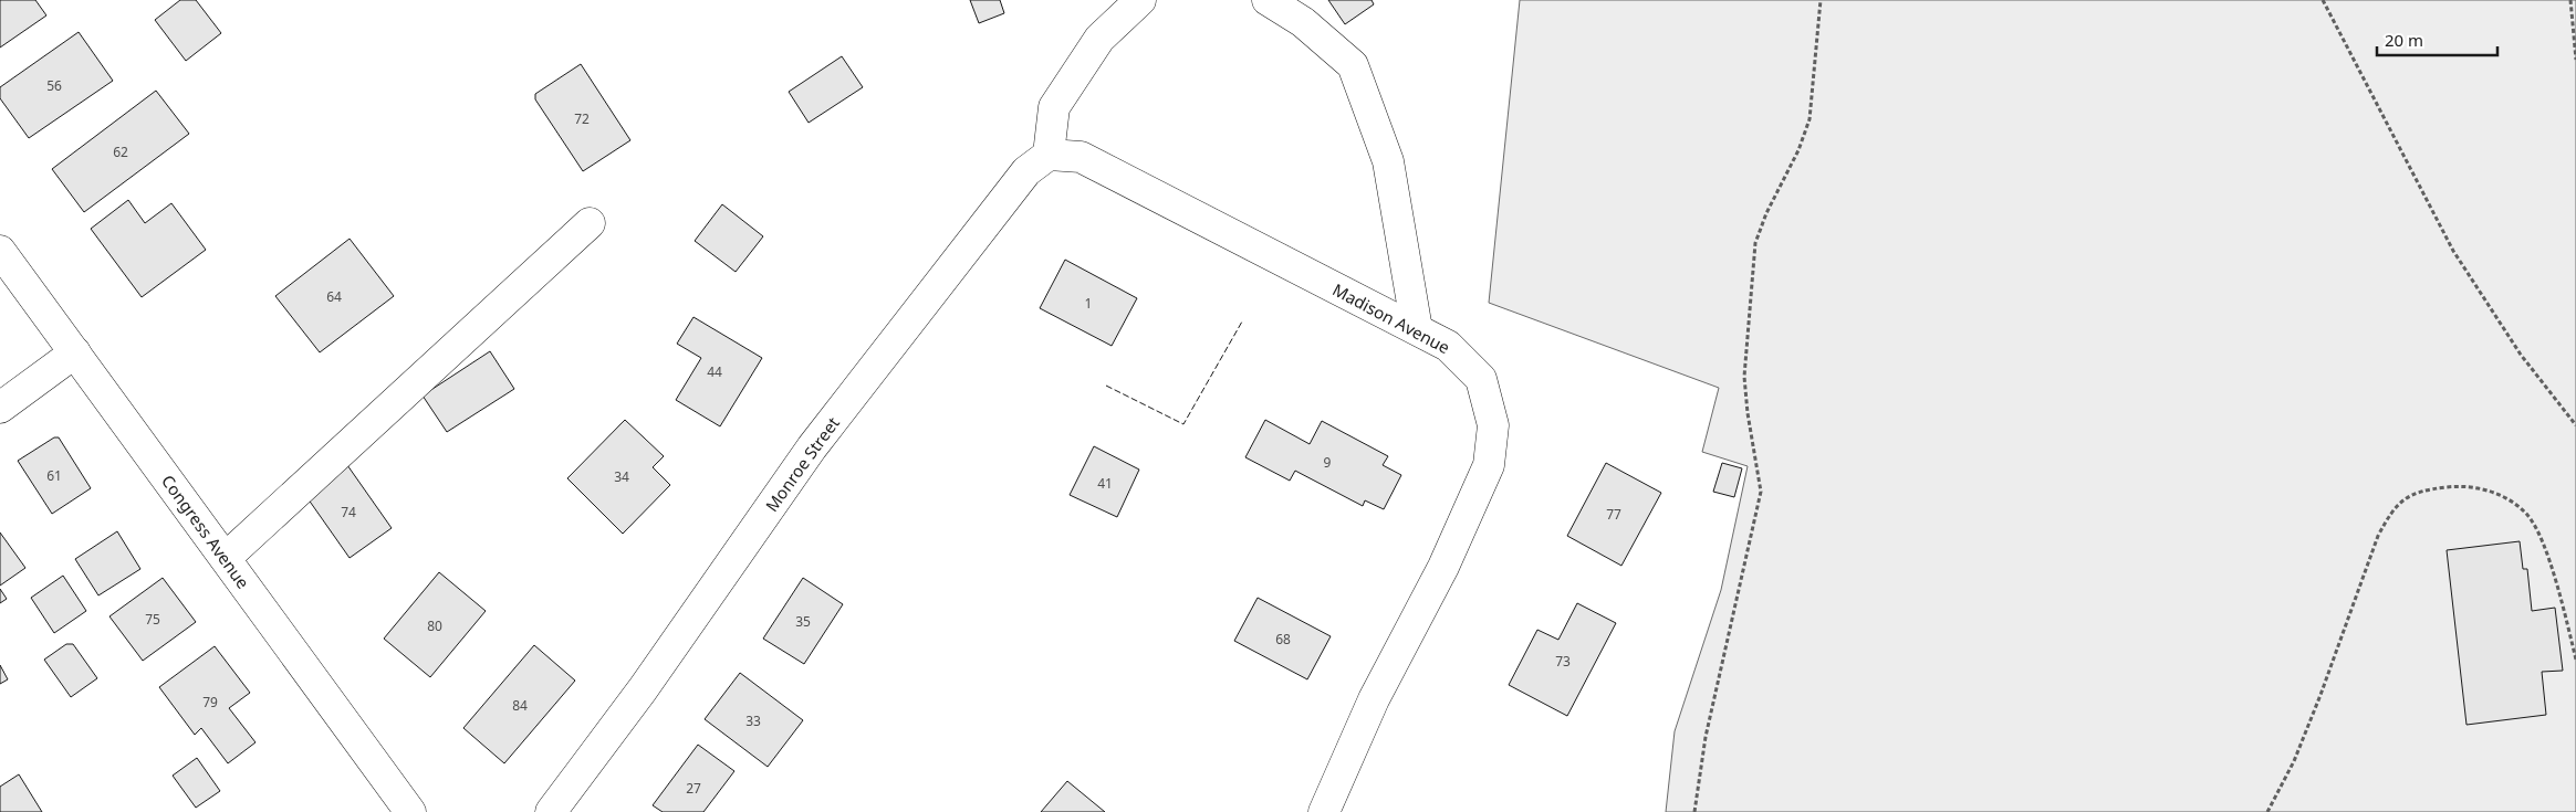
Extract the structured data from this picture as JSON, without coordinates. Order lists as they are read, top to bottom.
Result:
{
  "streets": {
    "street": ["Madison Avenue", "Monroe Street", "Congress Avenue"]
  },
  "crossings": [
    ["Madison Avenue", "Monroe Street"]
  ],
  "house_numbers": [
    "56",
    "72",
    "62",
    "64",
    "1",
    "44",
    "9",
    "61",
    "34",
    "41",
    "74",
    "77",
    "75",
    "35",
    "80",
    "68",
    "73",
    "79",
    "84",
    "33",
    "27"
  ],
  "scale_bar": "20 m"
}
